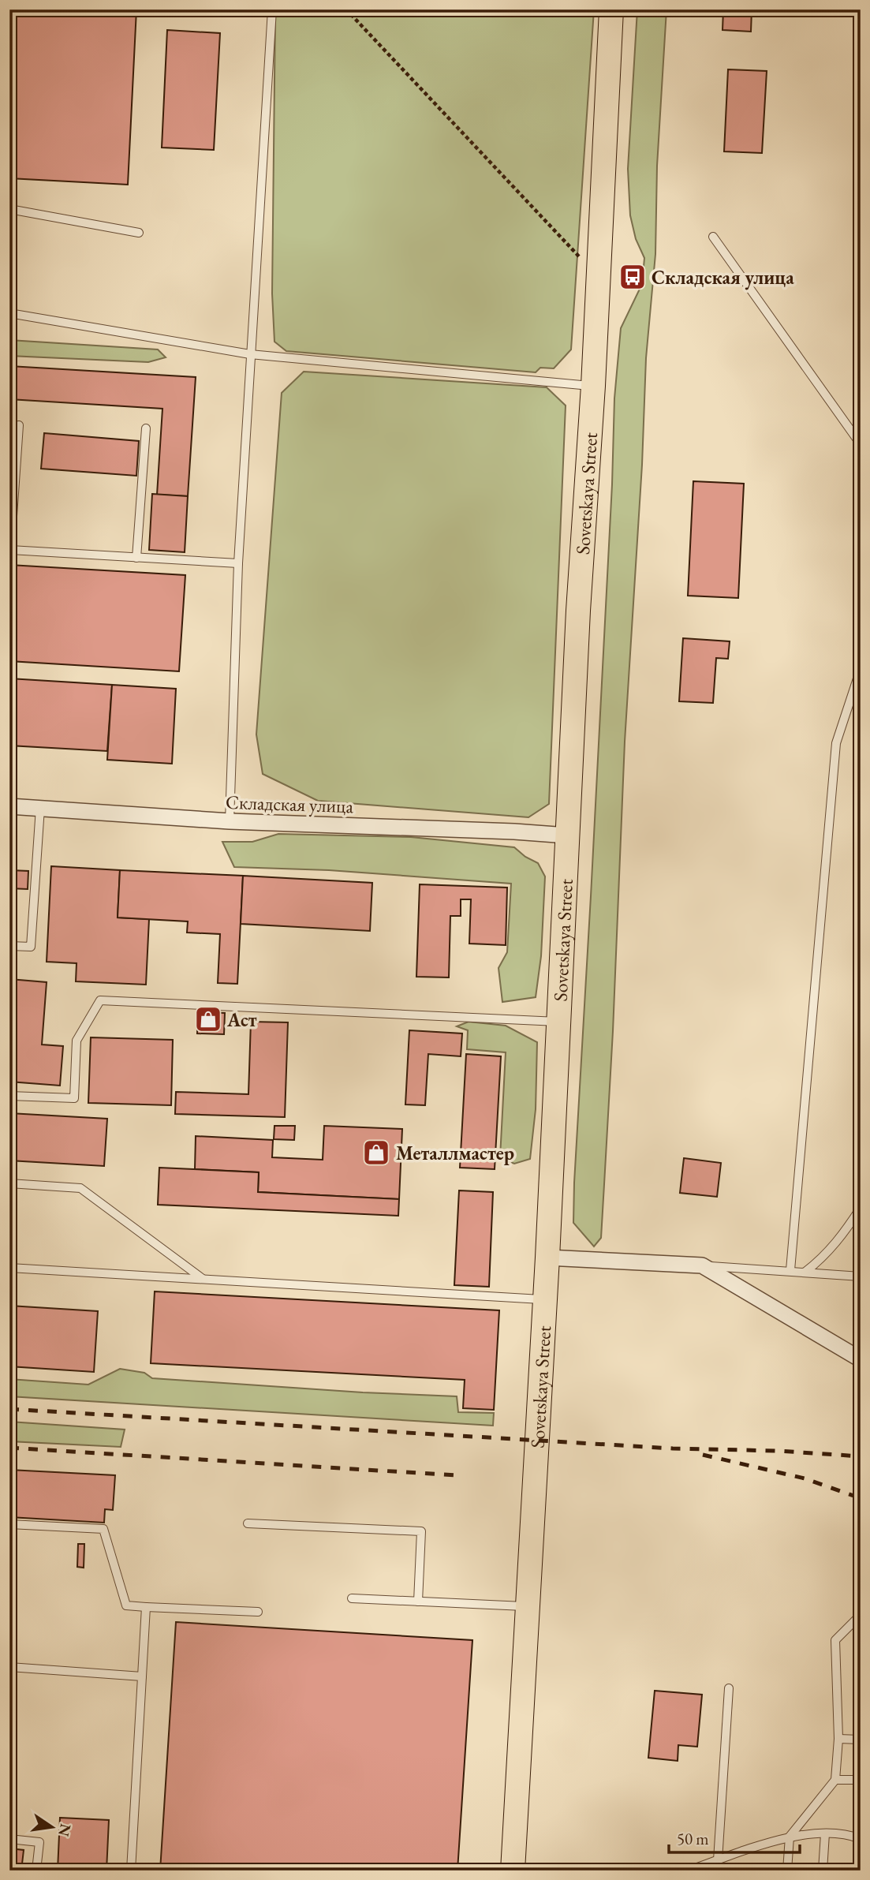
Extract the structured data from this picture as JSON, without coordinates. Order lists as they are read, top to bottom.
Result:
{
  "streets": {
    "main road": ["Sovetskaya Street"],
    "street": ["Складская улица"]
  },
  "crossings": [
    ["Sovetskaya Street", "Складская улица"]
  ],
  "places": {
    "bus stop": ["Складская улица"],
    "shop": ["Аст", "Металлмастер"]
  },
  "scale_bar": "50 m",
  "north": "right"
}
